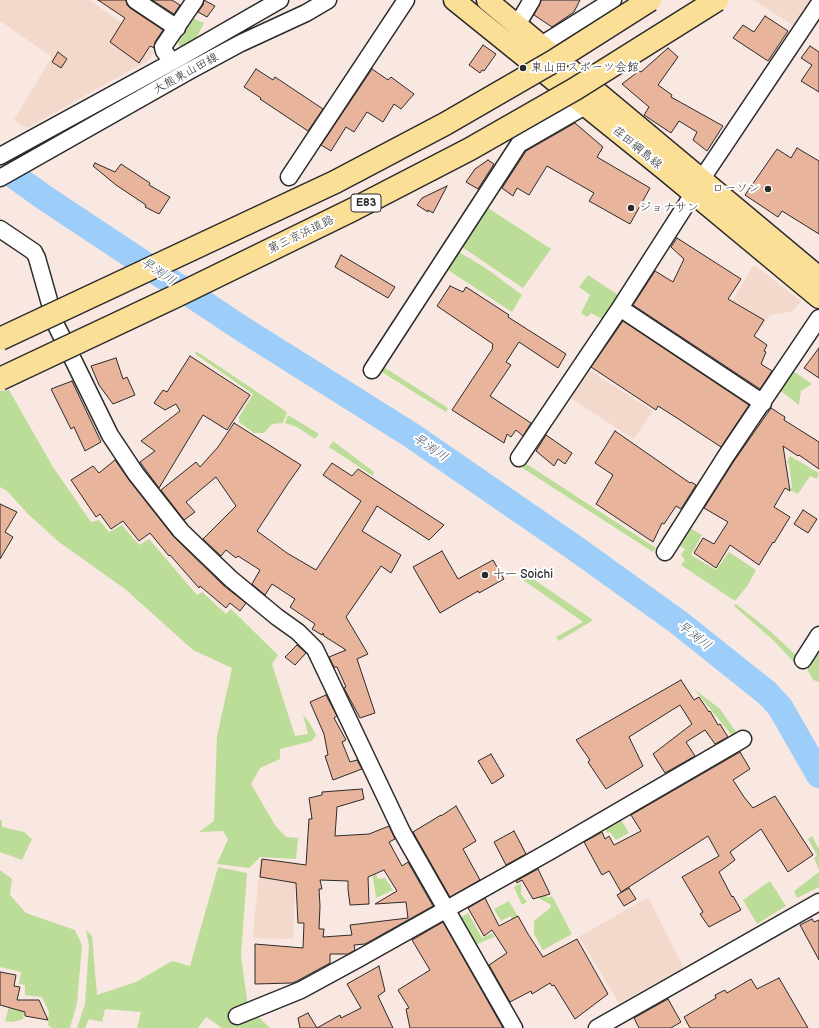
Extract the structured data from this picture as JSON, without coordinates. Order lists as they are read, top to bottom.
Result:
{
  "streets": {
    "highway": ["E83", "第三京浜道路"],
    "main road": ["荏田綱島線"],
    "street": ["大熊東山田線"]
  },
  "water": ["早渕川"],
  "places": [
    "東山田スポーツ会館",
    "ローソン",
    "ジョナサン",
    "十一 Soichi"
  ]
}
